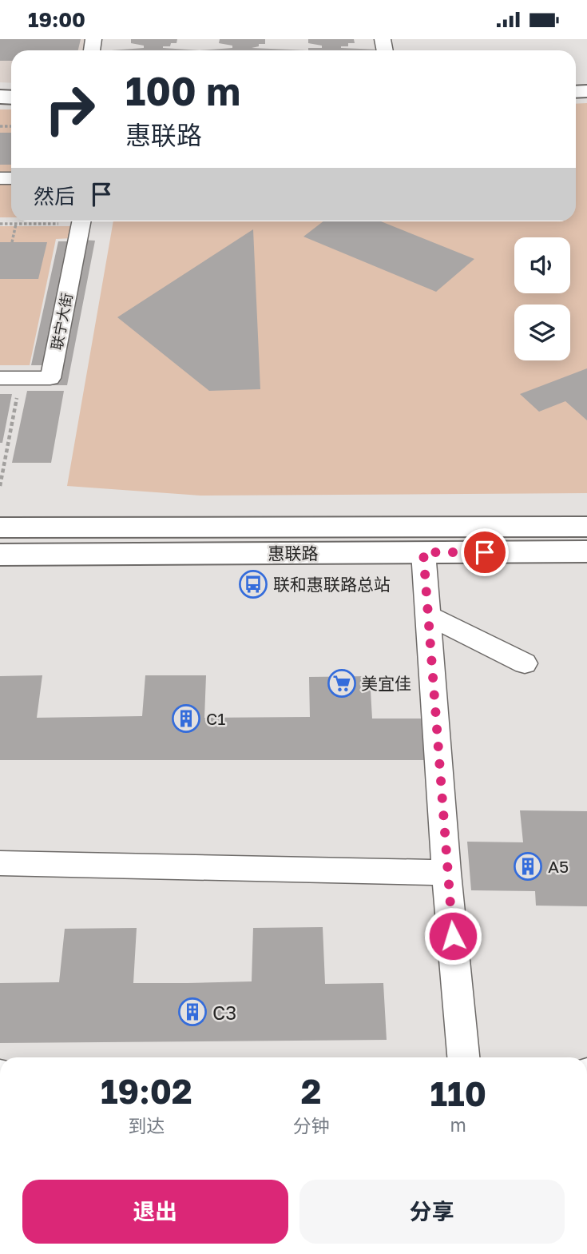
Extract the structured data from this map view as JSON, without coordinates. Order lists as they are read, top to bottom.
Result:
{
  "streets": {
    "street": ["联宁大街", "惠联路"]
  },
  "places": {
    "bus stop": ["联和惠联路总站"],
    "supermarket": ["美宜佳"],
    "building": ["C1", "A5", "C3"]
  },
  "page": {
    "status": "19:00",
    "turn": ["100 m", "惠联路"],
    "then": "然后",
    "eta": [
      "19:02",
      "到达",
      "2",
      "分钟",
      "110",
      "m"
    ],
    "buttons": ["退出", "分享"]
  }
}
